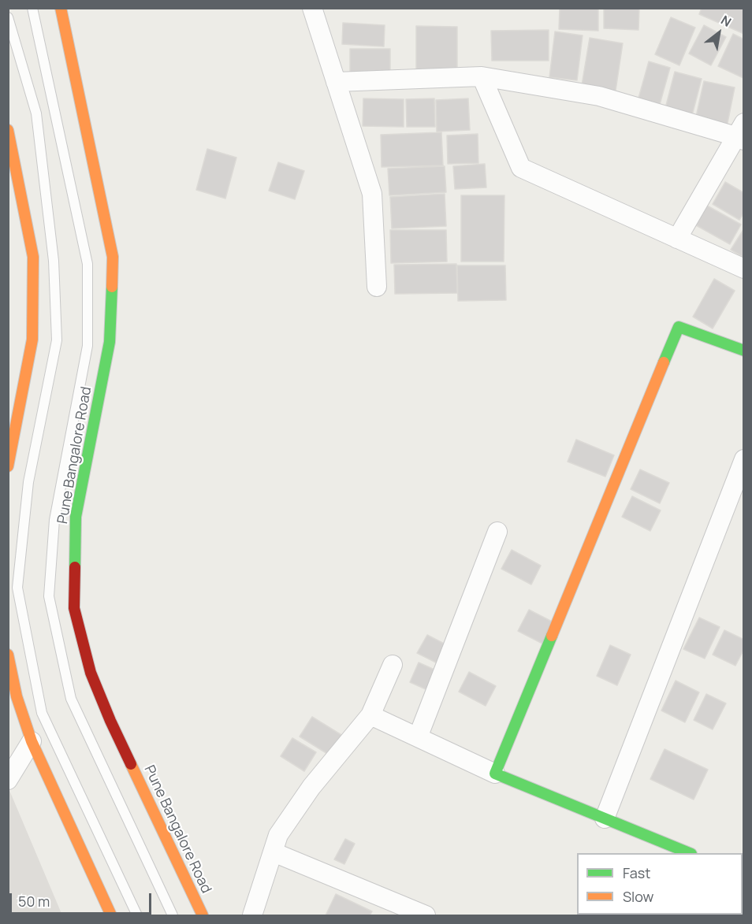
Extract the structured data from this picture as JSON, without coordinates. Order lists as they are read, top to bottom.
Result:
{
  "streets": {
    "main road": ["Pune Bangalore Road"]
  },
  "legend": ["Fast", "Slow"],
  "scale_bar": "50 m",
  "north": "top right"
}
